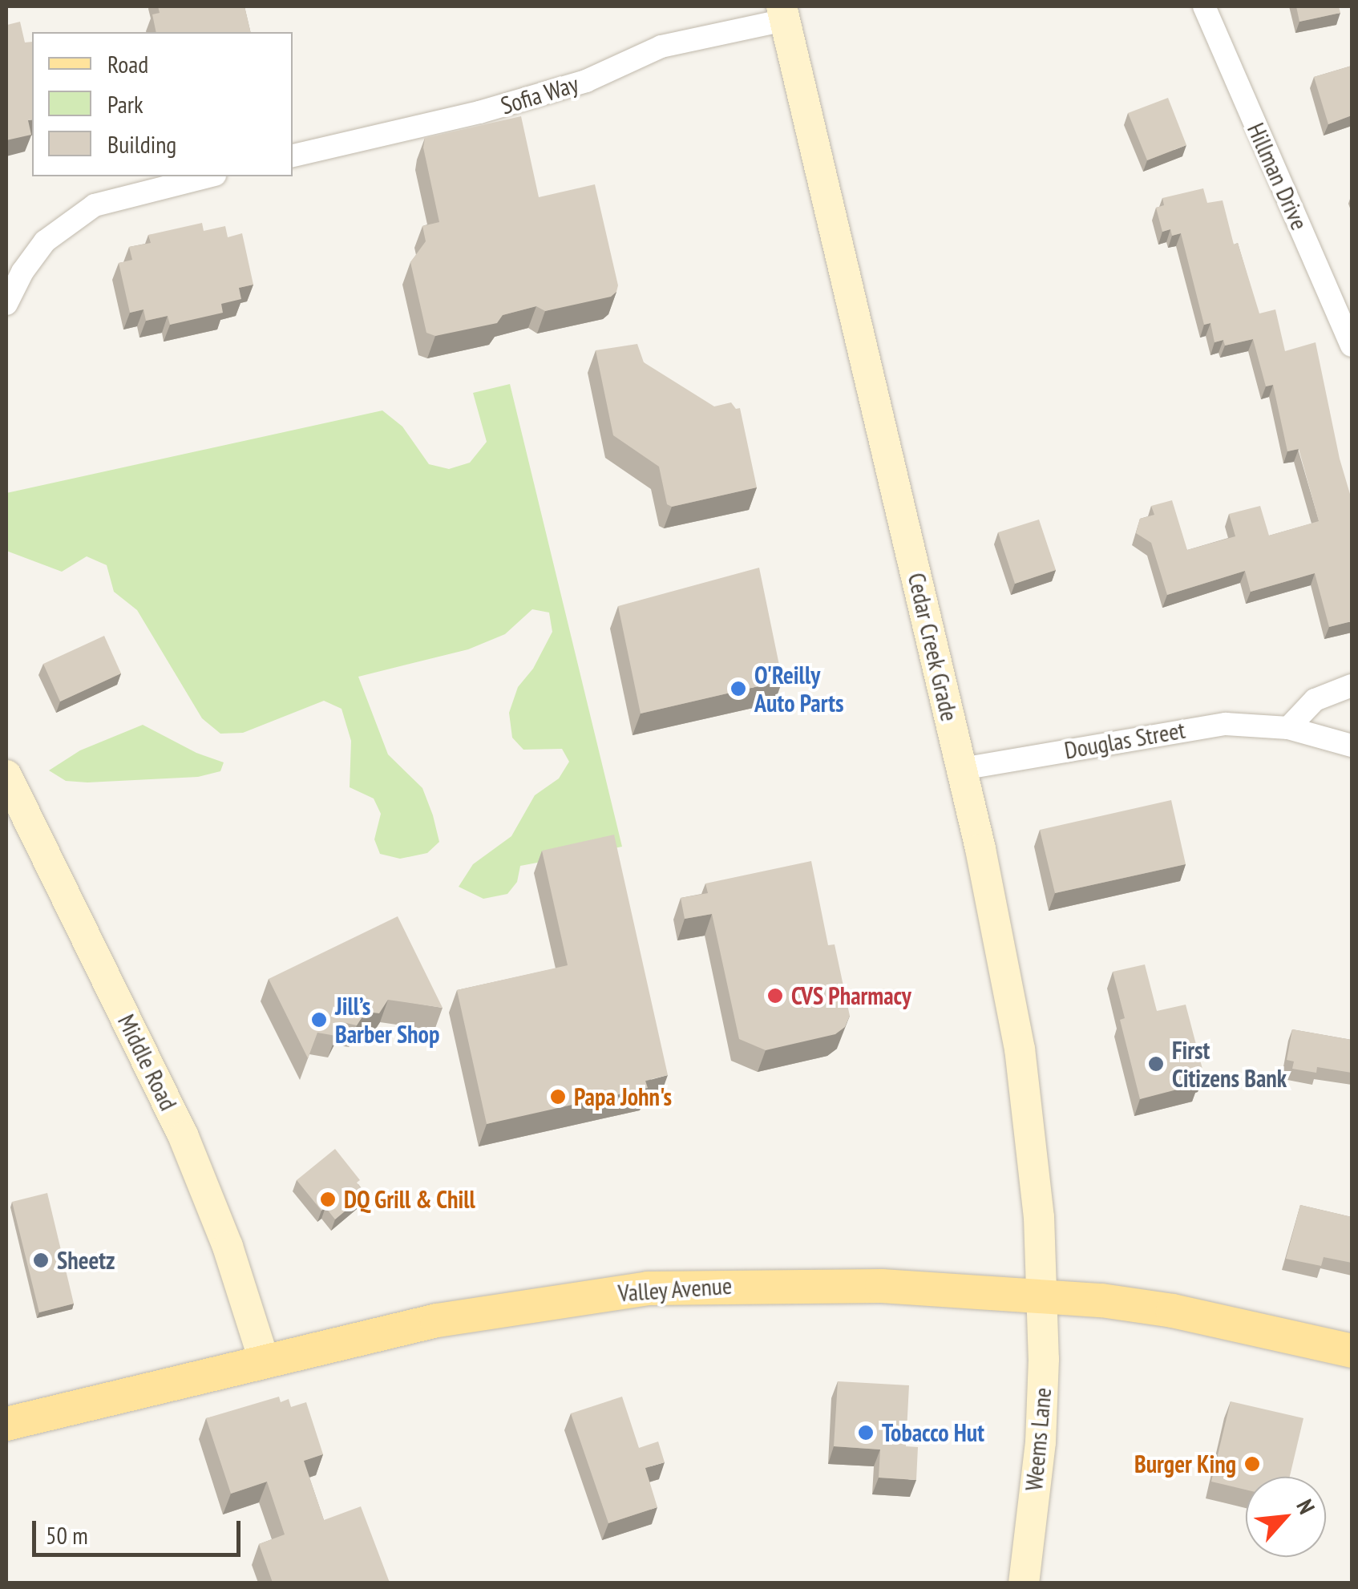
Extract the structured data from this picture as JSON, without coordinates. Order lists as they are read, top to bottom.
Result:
{
  "streets": {
    "main road": [
      "Cedar Creek Grade",
      "Middle Road",
      "Valley Avenue",
      "Weems Lane"
    ],
    "street": ["Sofia Way", "Hillman Drive", "Douglas Street"]
  },
  "crossings": [
    ["Sofia Way", "Cedar Creek Grade"],
    ["Cedar Creek Grade", "Douglas Street"],
    ["Cedar Creek Grade", "Valley Avenue"],
    ["Cedar Creek Grade", "Weems Lane"],
    ["Middle Road", "Valley Avenue"],
    ["Valley Avenue", "Weems Lane"]
  ],
  "places": [
    "O'Reilly Auto Parts",
    "CVS Pharmacy",
    "Jill’s Barber Shop",
    "First Citizens Bank",
    "Papa John's",
    "DQ Grill & Chill",
    "Sheetz",
    "Tobacco Hut",
    "Burger King"
  ],
  "legend": ["Road", "Park", "Building"],
  "scale_bar": "50 m",
  "north": "top right"
}
